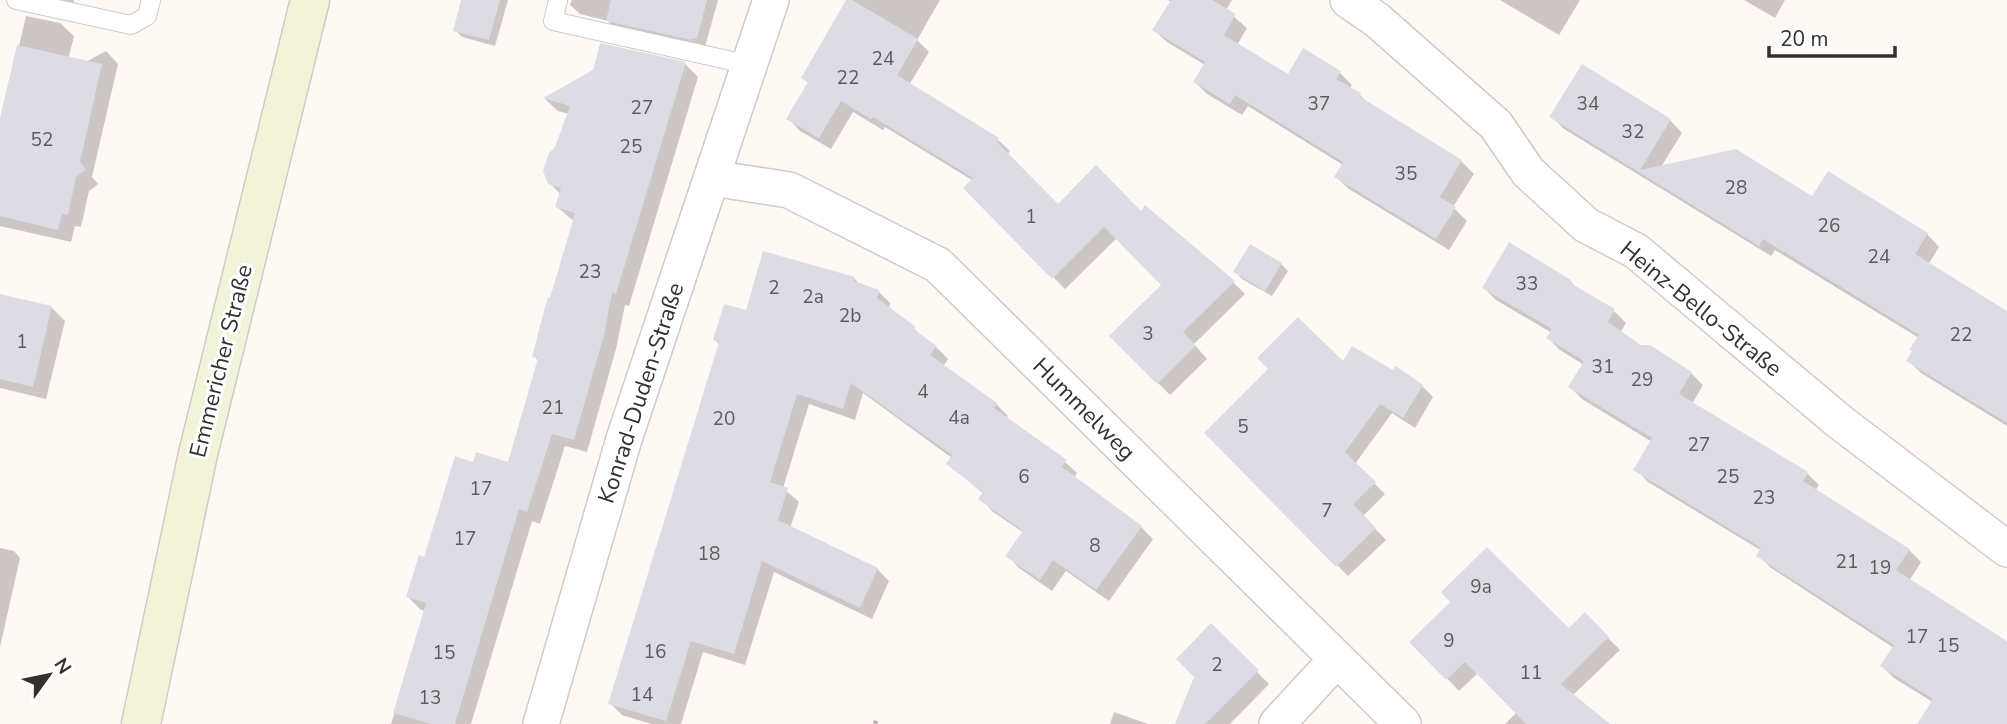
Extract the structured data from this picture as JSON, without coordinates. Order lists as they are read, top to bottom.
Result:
{
  "streets": {
    "main road": ["Emmericher Straße"],
    "street": ["Heinz-Bello-Straße", "Konrad-Duden-Straße", "Hummelweg"]
  },
  "crossings": [
    ["Konrad-Duden-Straße", "Hummelweg"]
  ],
  "house_numbers": [
    "24",
    "22",
    "37",
    "34",
    "27",
    "32",
    "52",
    "25",
    "35",
    "28",
    "1",
    "26",
    "24",
    "23",
    "33",
    "2",
    "2a",
    "2b",
    "3",
    "22",
    "1",
    "31",
    "29",
    "4",
    "21",
    "4a",
    "20",
    "5",
    "27",
    "6",
    "25",
    "17",
    "23",
    "7",
    "17",
    "8",
    "18",
    "21",
    "19",
    "9a",
    "17",
    "9",
    "15",
    "16",
    "15",
    "2",
    "11",
    "14",
    "13"
  ],
  "scale_bar": "20 m",
  "north": "top right"
}
